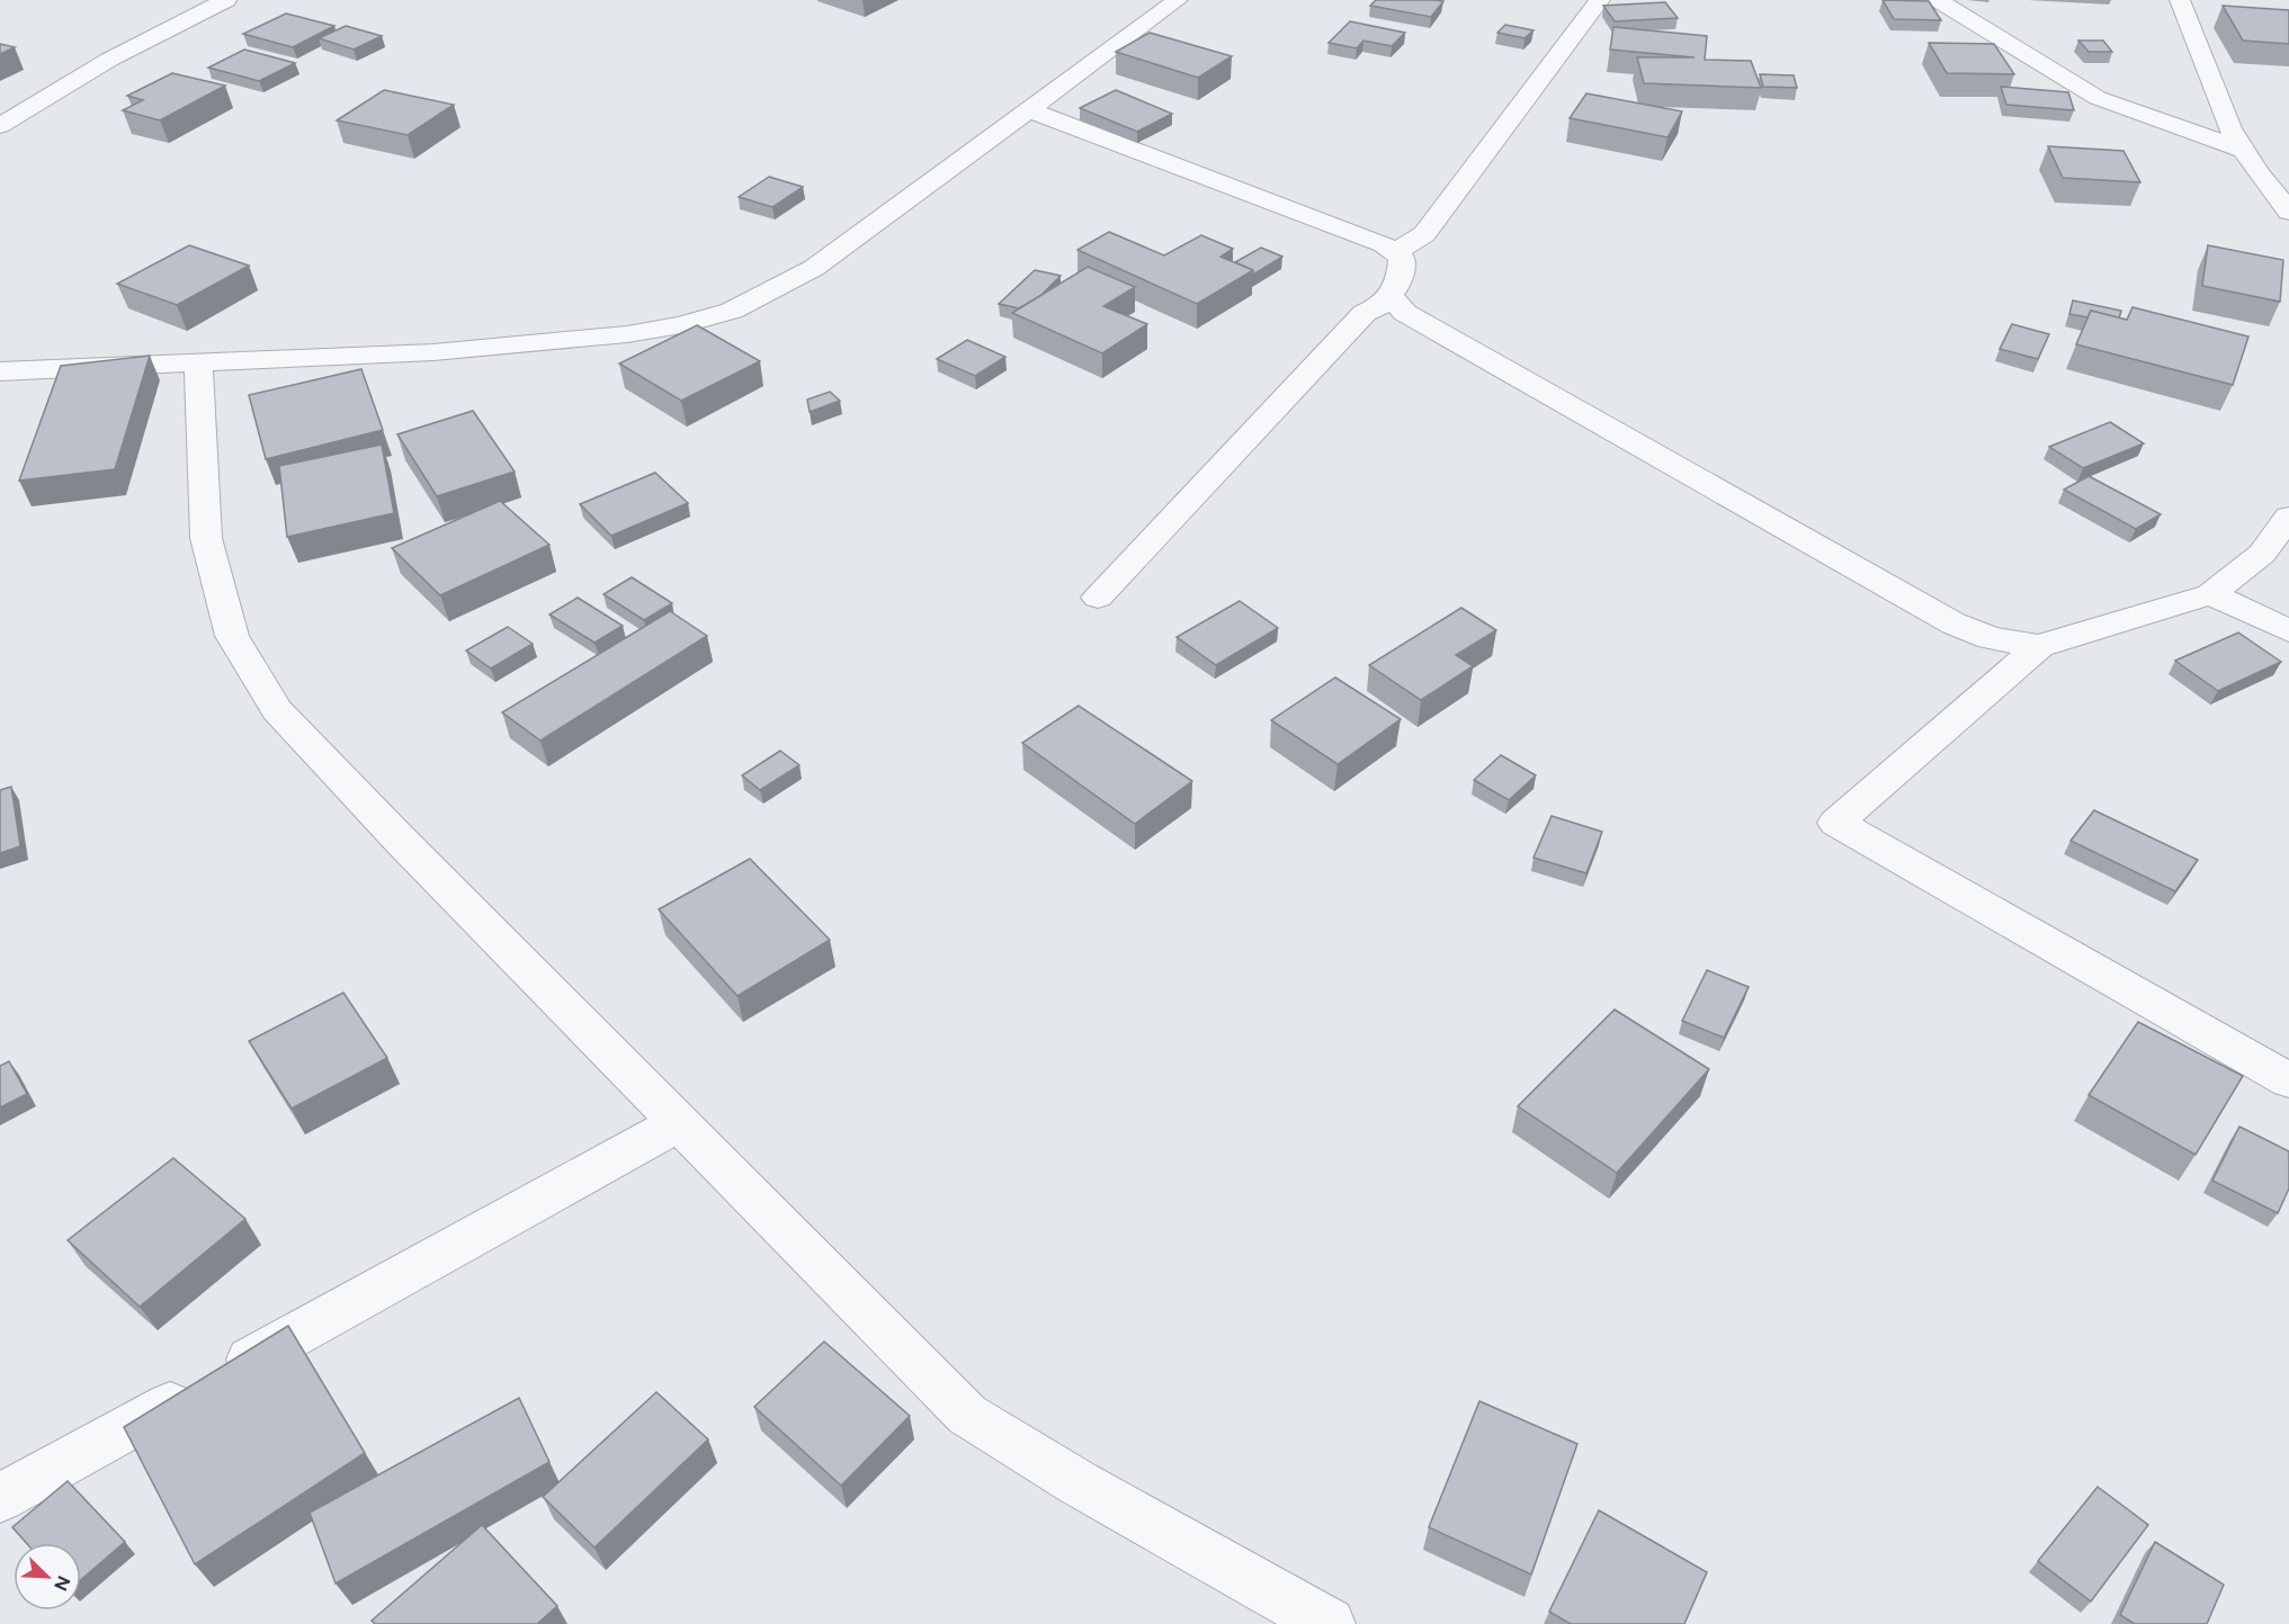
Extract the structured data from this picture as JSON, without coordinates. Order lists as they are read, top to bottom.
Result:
{
  "north": "bottom right"
}
